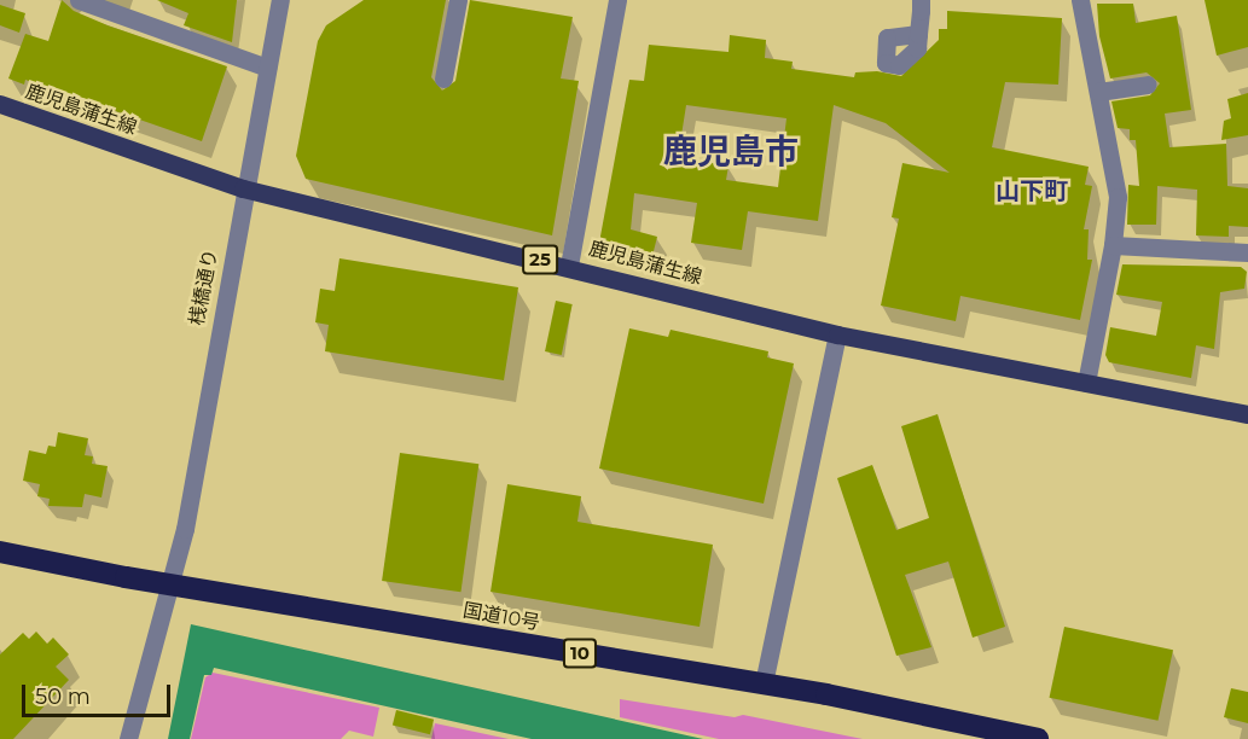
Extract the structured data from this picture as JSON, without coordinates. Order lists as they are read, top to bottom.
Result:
{
  "streets": {
    "highway": ["国道10号", "10"],
    "main road": ["鹿児島蒲生線", "25"],
    "street": ["桟橋通り"]
  },
  "crossings": [
    ["鹿児島蒲生線", "桟橋通り"],
    ["桟橋通り", "国道10号"]
  ],
  "districts": ["鹿児島市", "山下町"],
  "scale_bar": "50 m"
}
